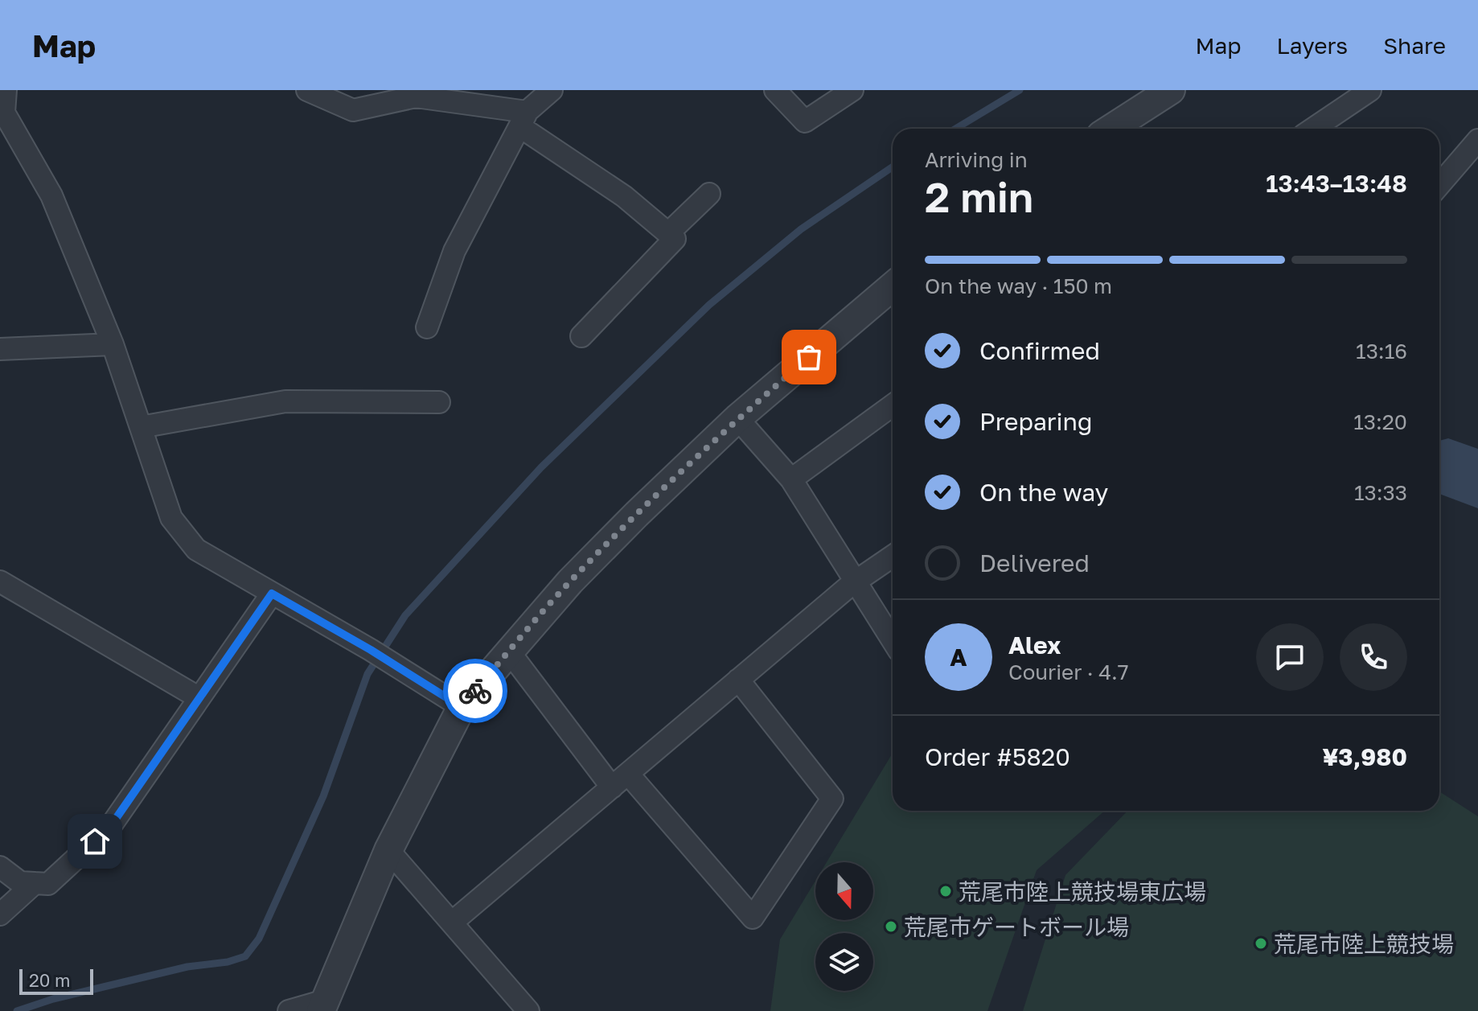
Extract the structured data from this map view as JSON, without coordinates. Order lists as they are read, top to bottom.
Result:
{
  "places": ["荒尾市陸上競技場東広場", "荒尾市ゲートボール場", "荒尾市陸上競技場"],
  "scale_bar": "20 m",
  "north": "bottom",
  "page": {
    "header": "Map",
    "nav": ["Map", "Layers", "Share"],
    "heading": ["2 min", "Arriving in", "13:43–13:48"],
    "panel": [
      "Alex",
      "Courier · 4.7",
      "Order #5820",
      "¥3,980"
    ],
    "bar": "On the way · 150 m",
    "list": [
      ["Confirmed", "13:16"],
      ["Preparing", "13:20"],
      ["On the way", "13:33"],
      "Delivered"
    ],
    "round": "A",
    "scale": "20 m"
  }
}
